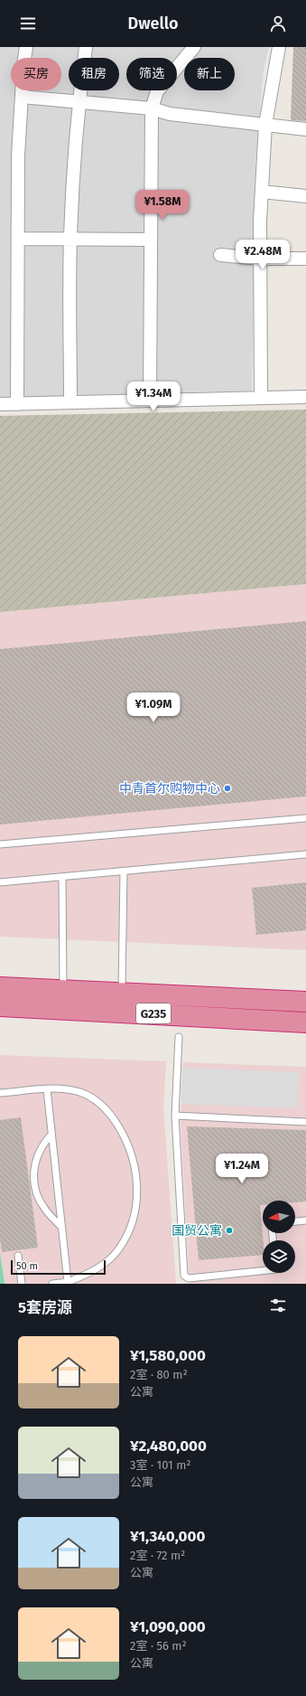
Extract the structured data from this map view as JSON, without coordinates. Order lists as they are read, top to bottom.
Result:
{
  "streets": {
    "highway": ["G235"]
  },
  "places": ["中青首尔购物中心", "国贸公寓"],
  "scale_bar": "50 m",
  "north": "left",
  "page": {
    "header": "Dwello",
    "chip": [
      "买房",
      "租房",
      "筛选",
      "新上"
    ],
    "price": [
      "¥1.58M",
      "¥2.48M",
      "¥1.34M",
      "¥1.09M",
      "¥1.24M"
    ],
    "scale": "50 m",
    "heading": "5套房源",
    "list": [
      {
        "name": "¥1,580,000",
        "note": "2室 · 80 m² · 公寓"
      },
      {
        "name": "¥2,480,000",
        "note": "3室 · 101 m² · 公寓"
      },
      {
        "name": "¥1,340,000",
        "note": "2室 · 72 m² · 公寓"
      },
      {
        "name": "¥1,090,000",
        "note": "2室 · 56 m² · 公寓"
      }
    ]
  }
}
